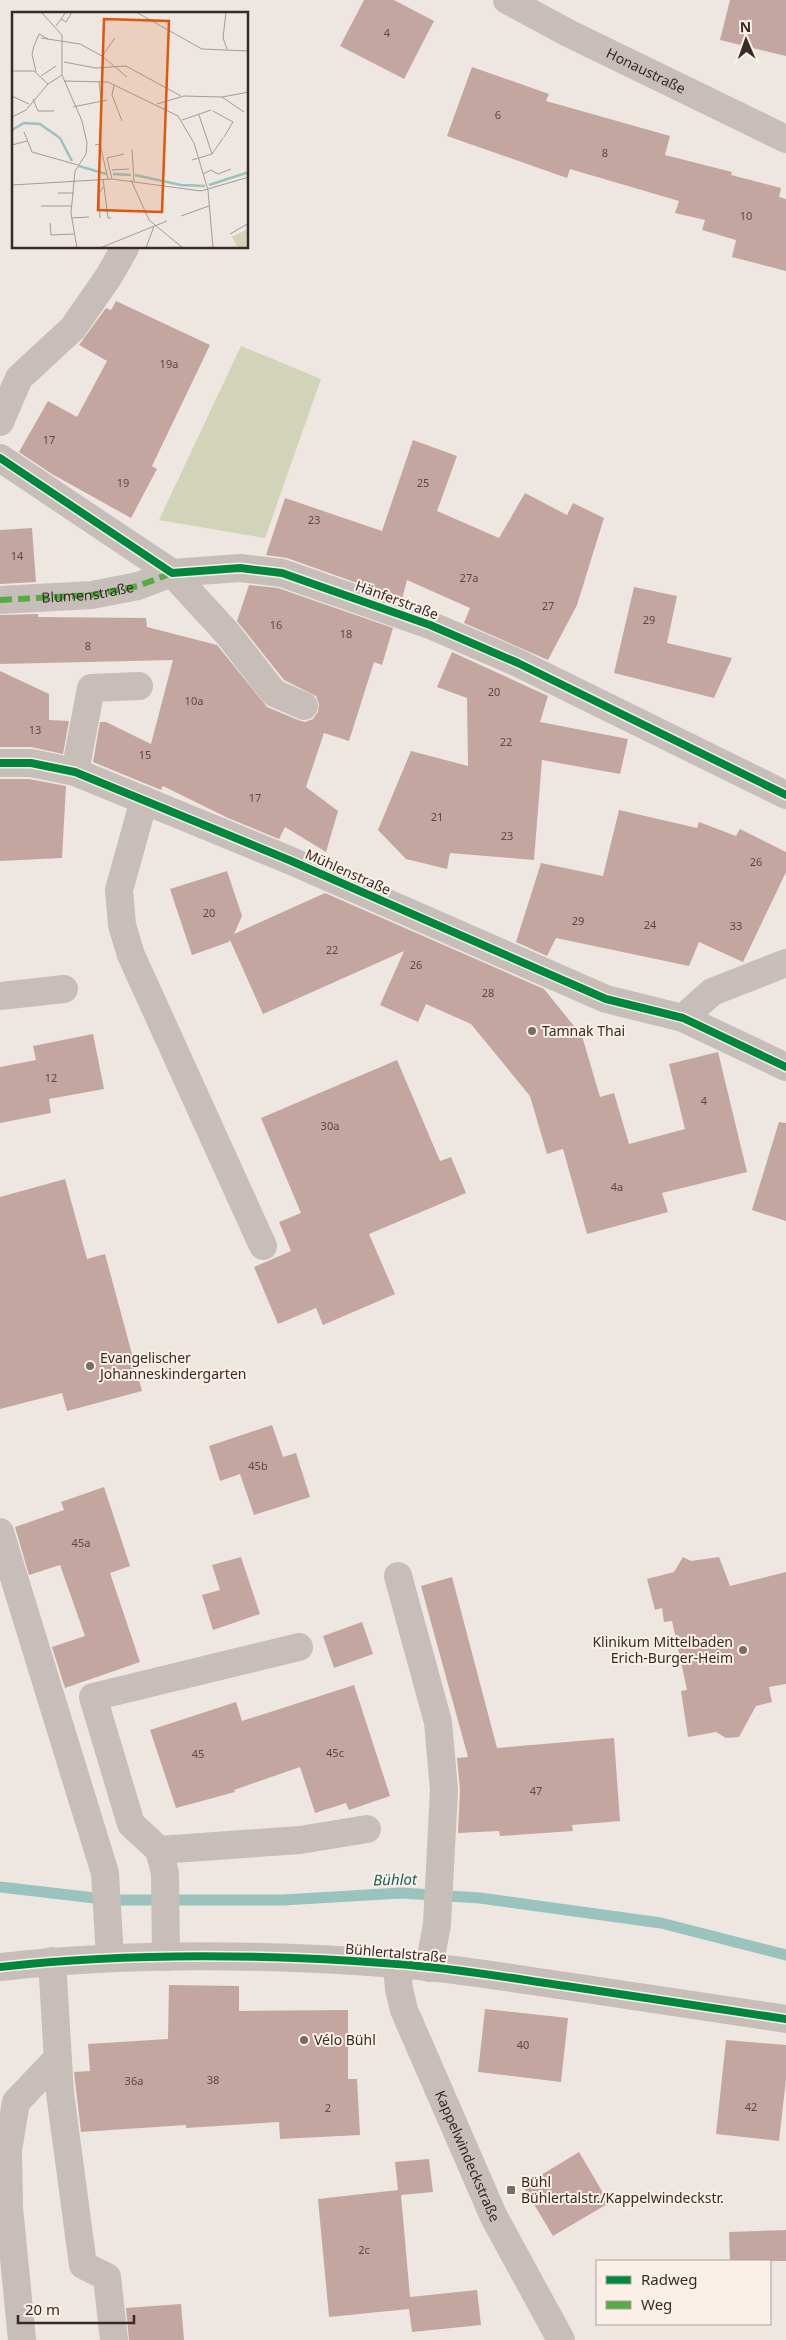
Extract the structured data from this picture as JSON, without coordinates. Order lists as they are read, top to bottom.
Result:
{
  "streets": {
    "street": [
      "Honaustraße",
      "Blumenstraße",
      "Hänferstraße",
      "Mühlenstraße",
      "Bühlertalstraße",
      "Kappelwindeckstraße"
    ]
  },
  "crossings": [
    ["Blumenstraße", "Hänferstraße"],
    ["Bühlertalstraße", "Kappelwindeckstraße"]
  ],
  "water": ["Bühlot"],
  "places": {
    "other": [
      "Tamnak Thai",
      "Evangelischer Johanneskindergarten",
      "Klinikum Mittelbaden Erich-Burger-Heim",
      "Vélo Bühl"
    ],
    "transit": ["Bühl Bühlertalstr./Kappelwindeckstr."]
  },
  "house_numbers": [
    "4",
    "6",
    "8",
    "10",
    "19a",
    "17",
    "19",
    "25",
    "23",
    "14",
    "27a",
    "27",
    "29",
    "16",
    "18",
    "8",
    "20",
    "10a",
    "13",
    "22",
    "15",
    "17",
    "21",
    "23",
    "26",
    "20",
    "29",
    "24",
    "33",
    "22",
    "26",
    "28",
    "12",
    "4",
    "30a",
    "4a",
    "45b",
    "45a",
    "45c",
    "45",
    "47",
    "40",
    "38",
    "36a",
    "42",
    "2",
    "2c"
  ],
  "legend": ["Radweg", "Weg"],
  "scale_bar": "20 m",
  "north": "top"
}
